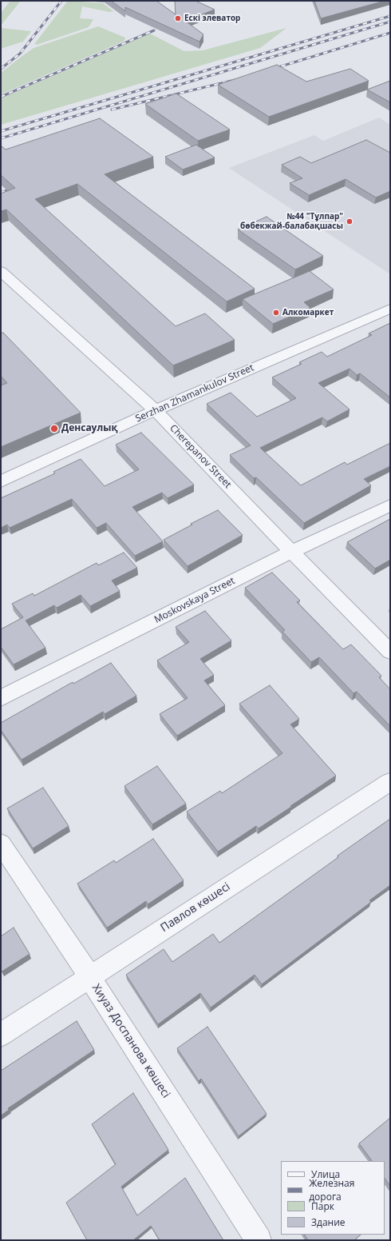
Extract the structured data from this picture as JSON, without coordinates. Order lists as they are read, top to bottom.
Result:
{
  "streets": {
    "street": [
      "Serzhan Zhamankulov Street",
      "Cherepanov Street",
      "Moskovskaya Street",
      "Павлов көшесі",
      "Хиуаз Доспанова көшесі"
    ]
  },
  "crossings": [
    ["Serzhan Zhamankulov Street", "Cherepanov Street"],
    ["Cherepanov Street", "Moskovskaya Street"],
    ["Павлов көшесі", "Хиуаз Доспанова көшесі"]
  ],
  "places": [
    "Ескі элеватор",
    "№44 \"Тұлпар\" бөбекжай-балабақшасы",
    "Алкомаркет",
    "Денсаулық"
  ],
  "legend": [
    "Улица",
    "Железная дорога",
    "Парк",
    "Здание"
  ]
}
